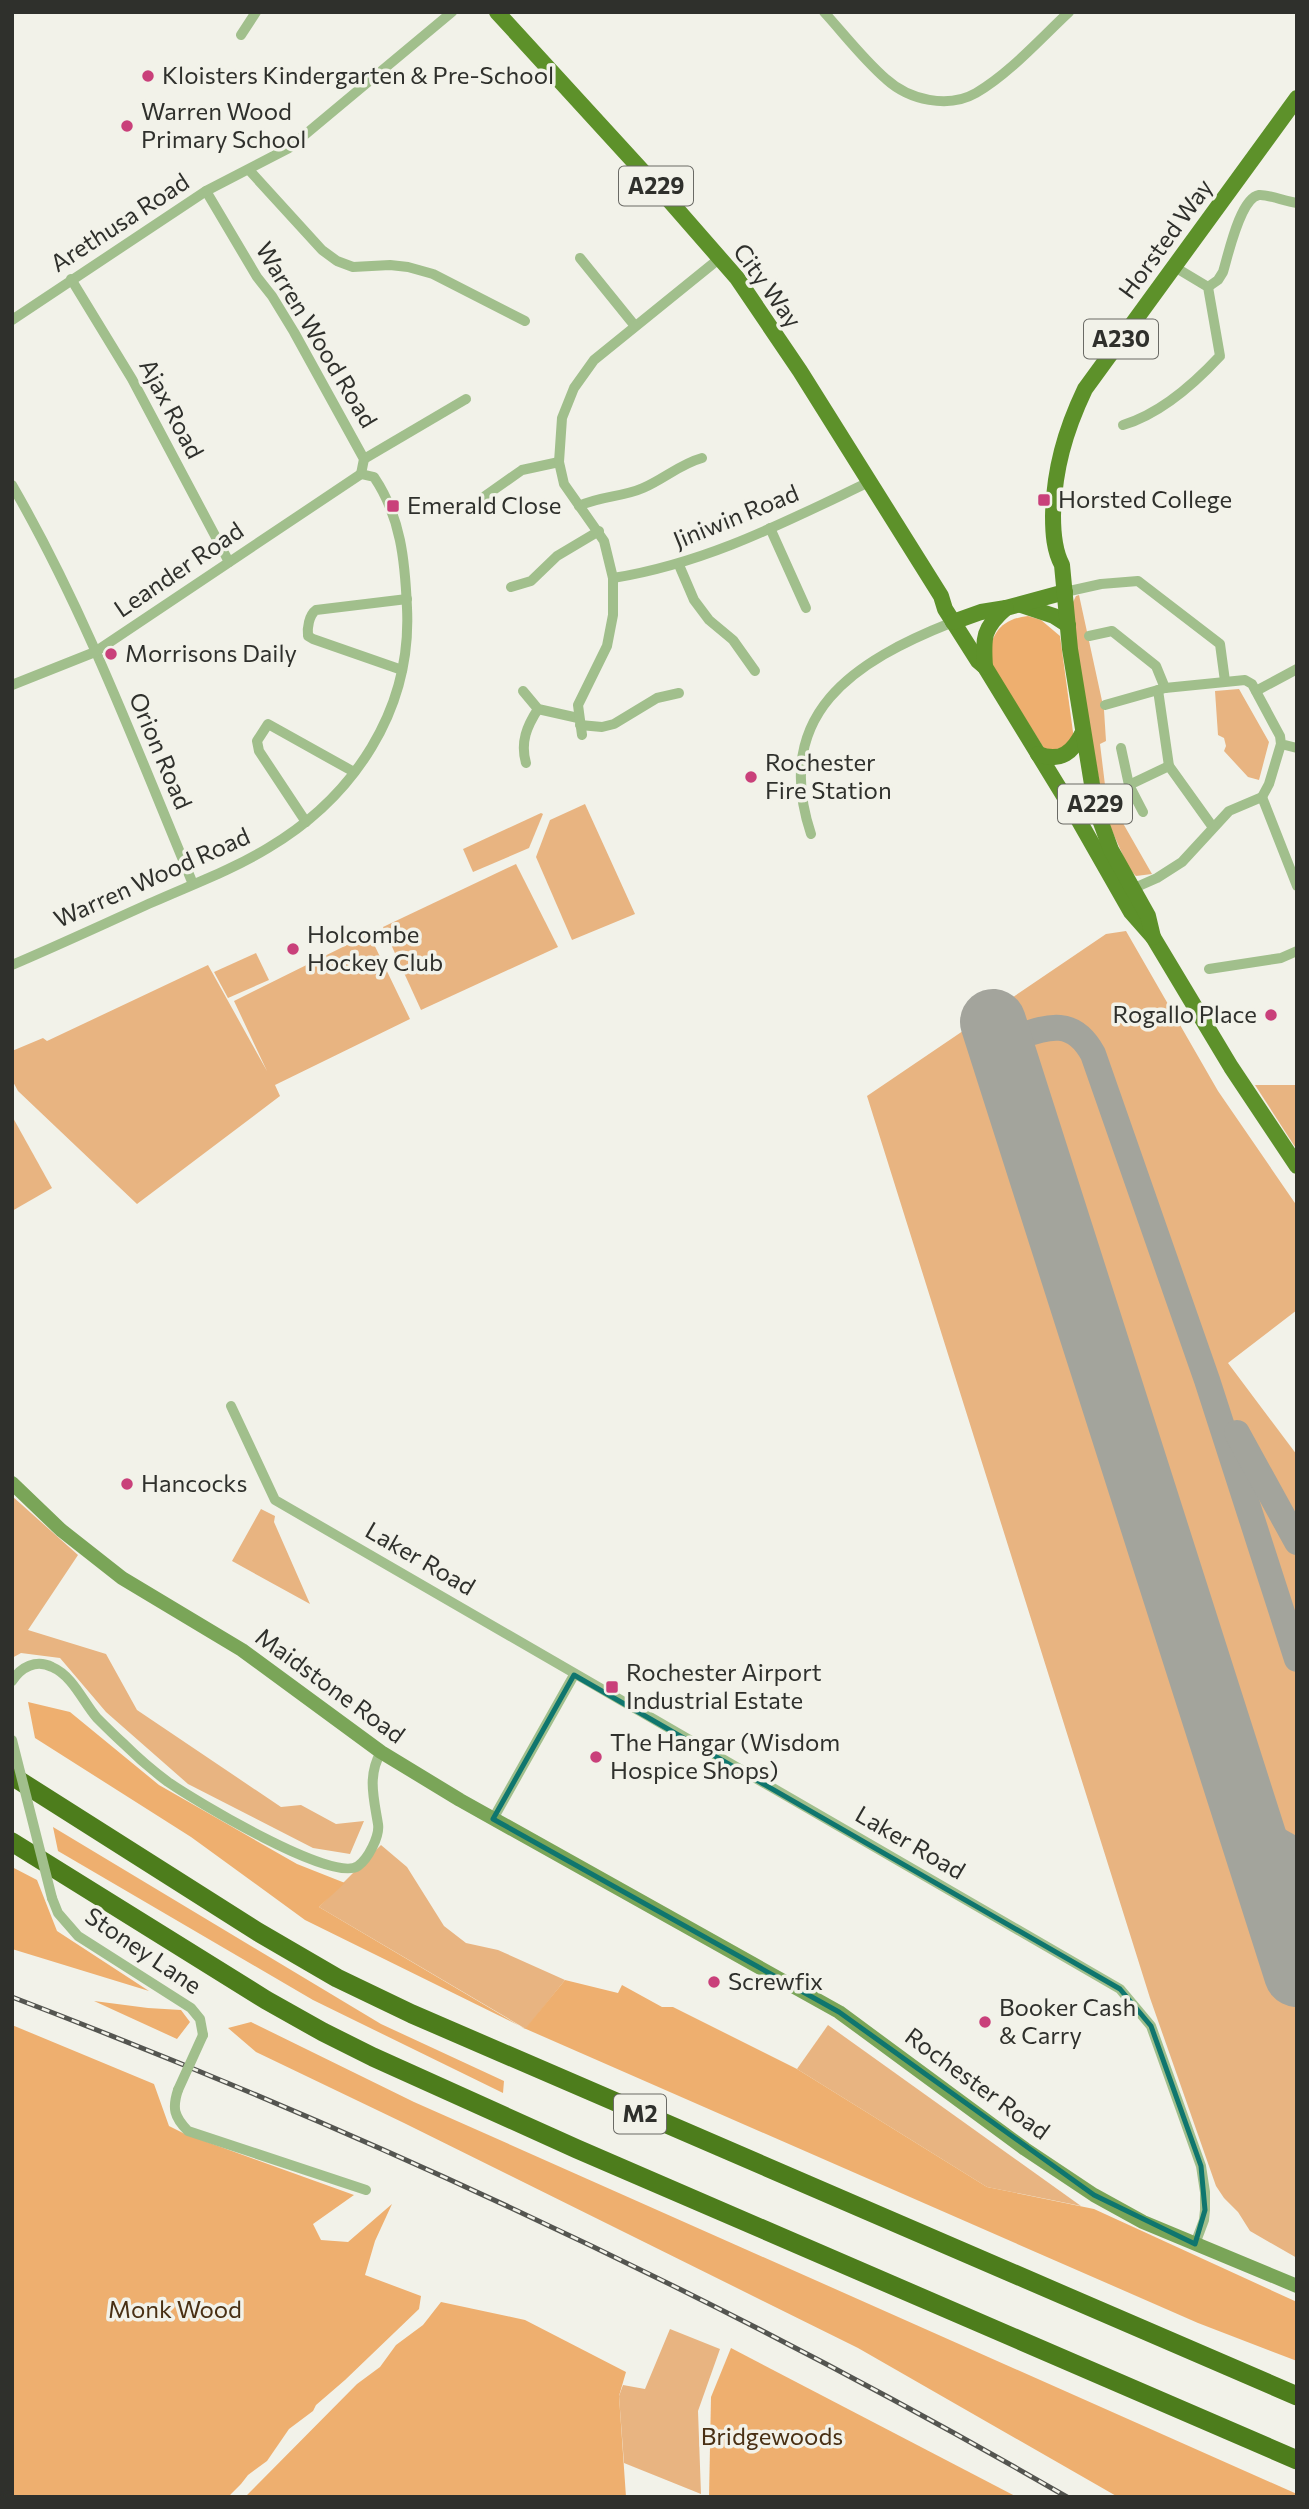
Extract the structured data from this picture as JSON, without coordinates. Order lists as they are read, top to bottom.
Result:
{
  "streets": {
    "highway": ["M2"],
    "main road": [
      "A229",
      "Horsted Way",
      "City Way",
      "A230",
      "Maidstone Road",
      "Rochester Road"
    ],
    "street": [
      "Arethusa Road",
      "Warren Wood Road",
      "Ajax Road",
      "Jiniwin Road",
      "Leander Road",
      "Orion Road",
      "Laker Road",
      "Stoney Lane"
    ]
  },
  "crossings": [
    ["A229", "Horsted Way"],
    ["A229", "City Way"],
    ["Arethusa Road", "Warren Wood Road"],
    ["Arethusa Road", "Ajax Road"],
    ["City Way", "Jiniwin Road"],
    ["Warren Wood Road", "Leander Road"],
    ["Warren Wood Road", "Orion Road"],
    ["Ajax Road", "Leander Road"],
    ["Leander Road", "Orion Road"],
    ["Laker Road", "Rochester Road"],
    ["Maidstone Road", "Rochester Road"]
  ],
  "parks": ["Monk Wood", "Bridgewoods"],
  "places": {
    "other": [
      "Kloisters Kindergarten & Pre-School",
      "Warren Wood Primary School",
      "Morrisons Daily",
      "Rochester Fire Station",
      "Holcombe Hockey Club",
      "Rogallo Place",
      "Hancocks",
      "The Hangar (Wisdom Hospice Shops)",
      "Screwfix",
      "Booker Cash & Carry"
    ],
    "transit": ["Horsted College", "Emerald Close", "Rochester Airport Industrial Estate"]
  }
}
